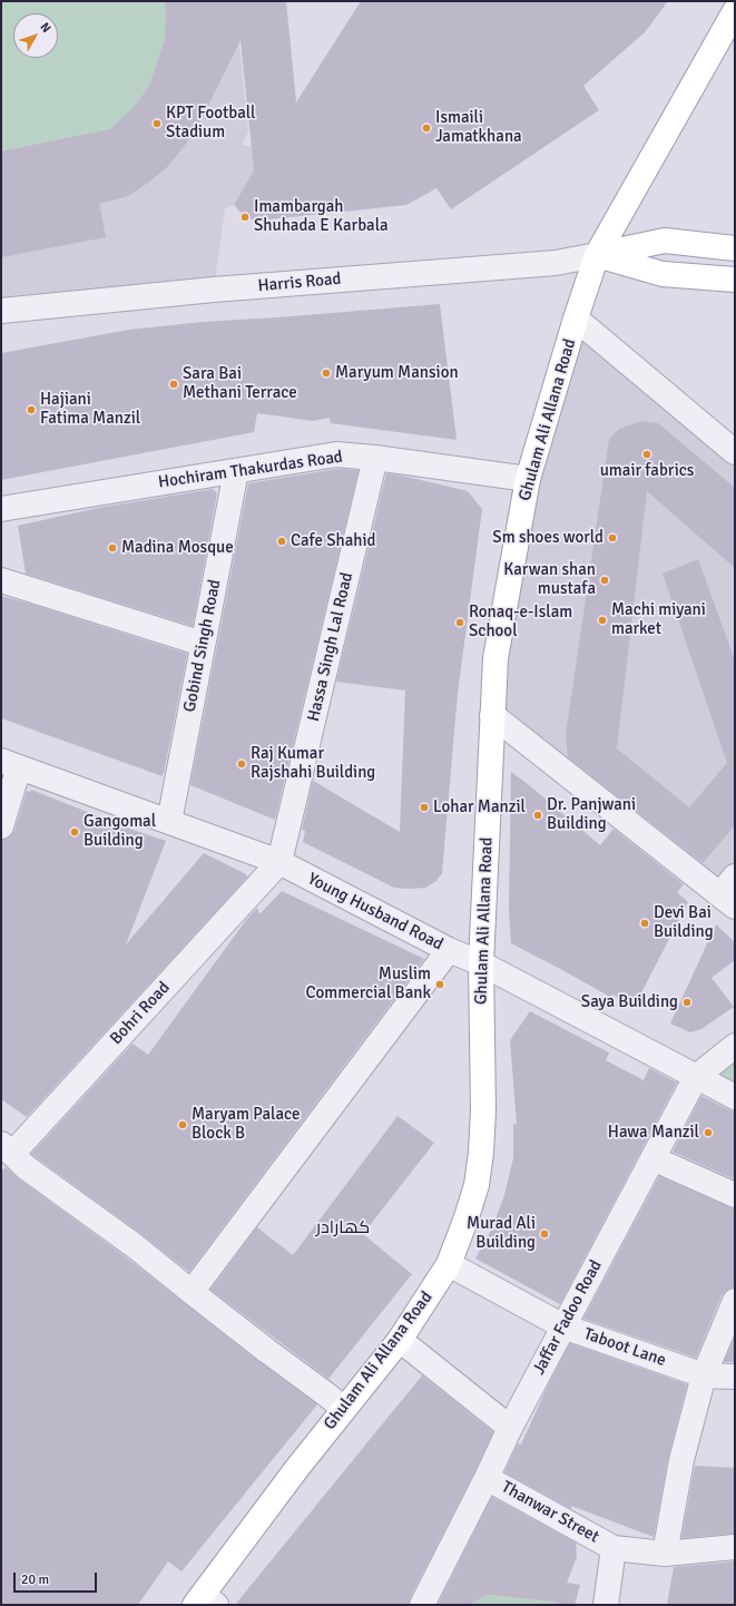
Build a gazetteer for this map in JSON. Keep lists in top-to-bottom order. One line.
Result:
{"streets":{"main road":["Harris Road","Ghulam Ali Allana Road"],"street":["Hochiram Thakurdas Road","Gobind Singh Road","Hassa Singh Lal Road","Young Husband Road","Bohri Road","Jaffar Fadoo Road","Taboot Lane","Thanwar Street"]},"crossings":[["Harris Road","Ghulam Ali Allana Road"],["Ghulam Ali Allana Road","Hochiram Thakurdas Road"],["Ghulam Ali Allana Road","Young Husband Road"],["Ghulam Ali Allana Road","Taboot Lane"],["Hochiram Thakurdas Road","Gobind Singh Road"],["Hochiram Thakurdas Road","Hassa Singh Lal Road"],["Gobind Singh Road","Young Husband Road"],["Hassa Singh Lal Road","Young Husband Road"],["Hassa Singh Lal Road","Bohri Road"],["Young Husband Road","Bohri Road"],["Young Husband Road","Jaffar Fadoo Road"],["Jaffar Fadoo Road","Taboot Lane"],["Jaffar Fadoo Road","Thanwar Street"]],"districts":["کھارادر"],"places":["KPT Football Stadium","Ismaili Jamatkhana","Imambargah Shuhada E Karbala","Maryum Mansion","Sara Bai Methani Terrace","Hajiani Fatima Manzil","umair fabrics","Sm shoes world","Cafe Shahid","Madina Mosque","Karwan shan mustafa","Machi miyani market","Ronaq-e-Islam School","Raj Kumar Rajshahi Building","Lohar Manzil","Dr. Panjwani Building","Gangomal Building","Devi Bai Building","Muslim Commercial Bank","Saya Building","Maryam Palace Block B","Hawa Manzil","Murad Ali Building"],"scale_bar":"20 m","north":"top right"}
